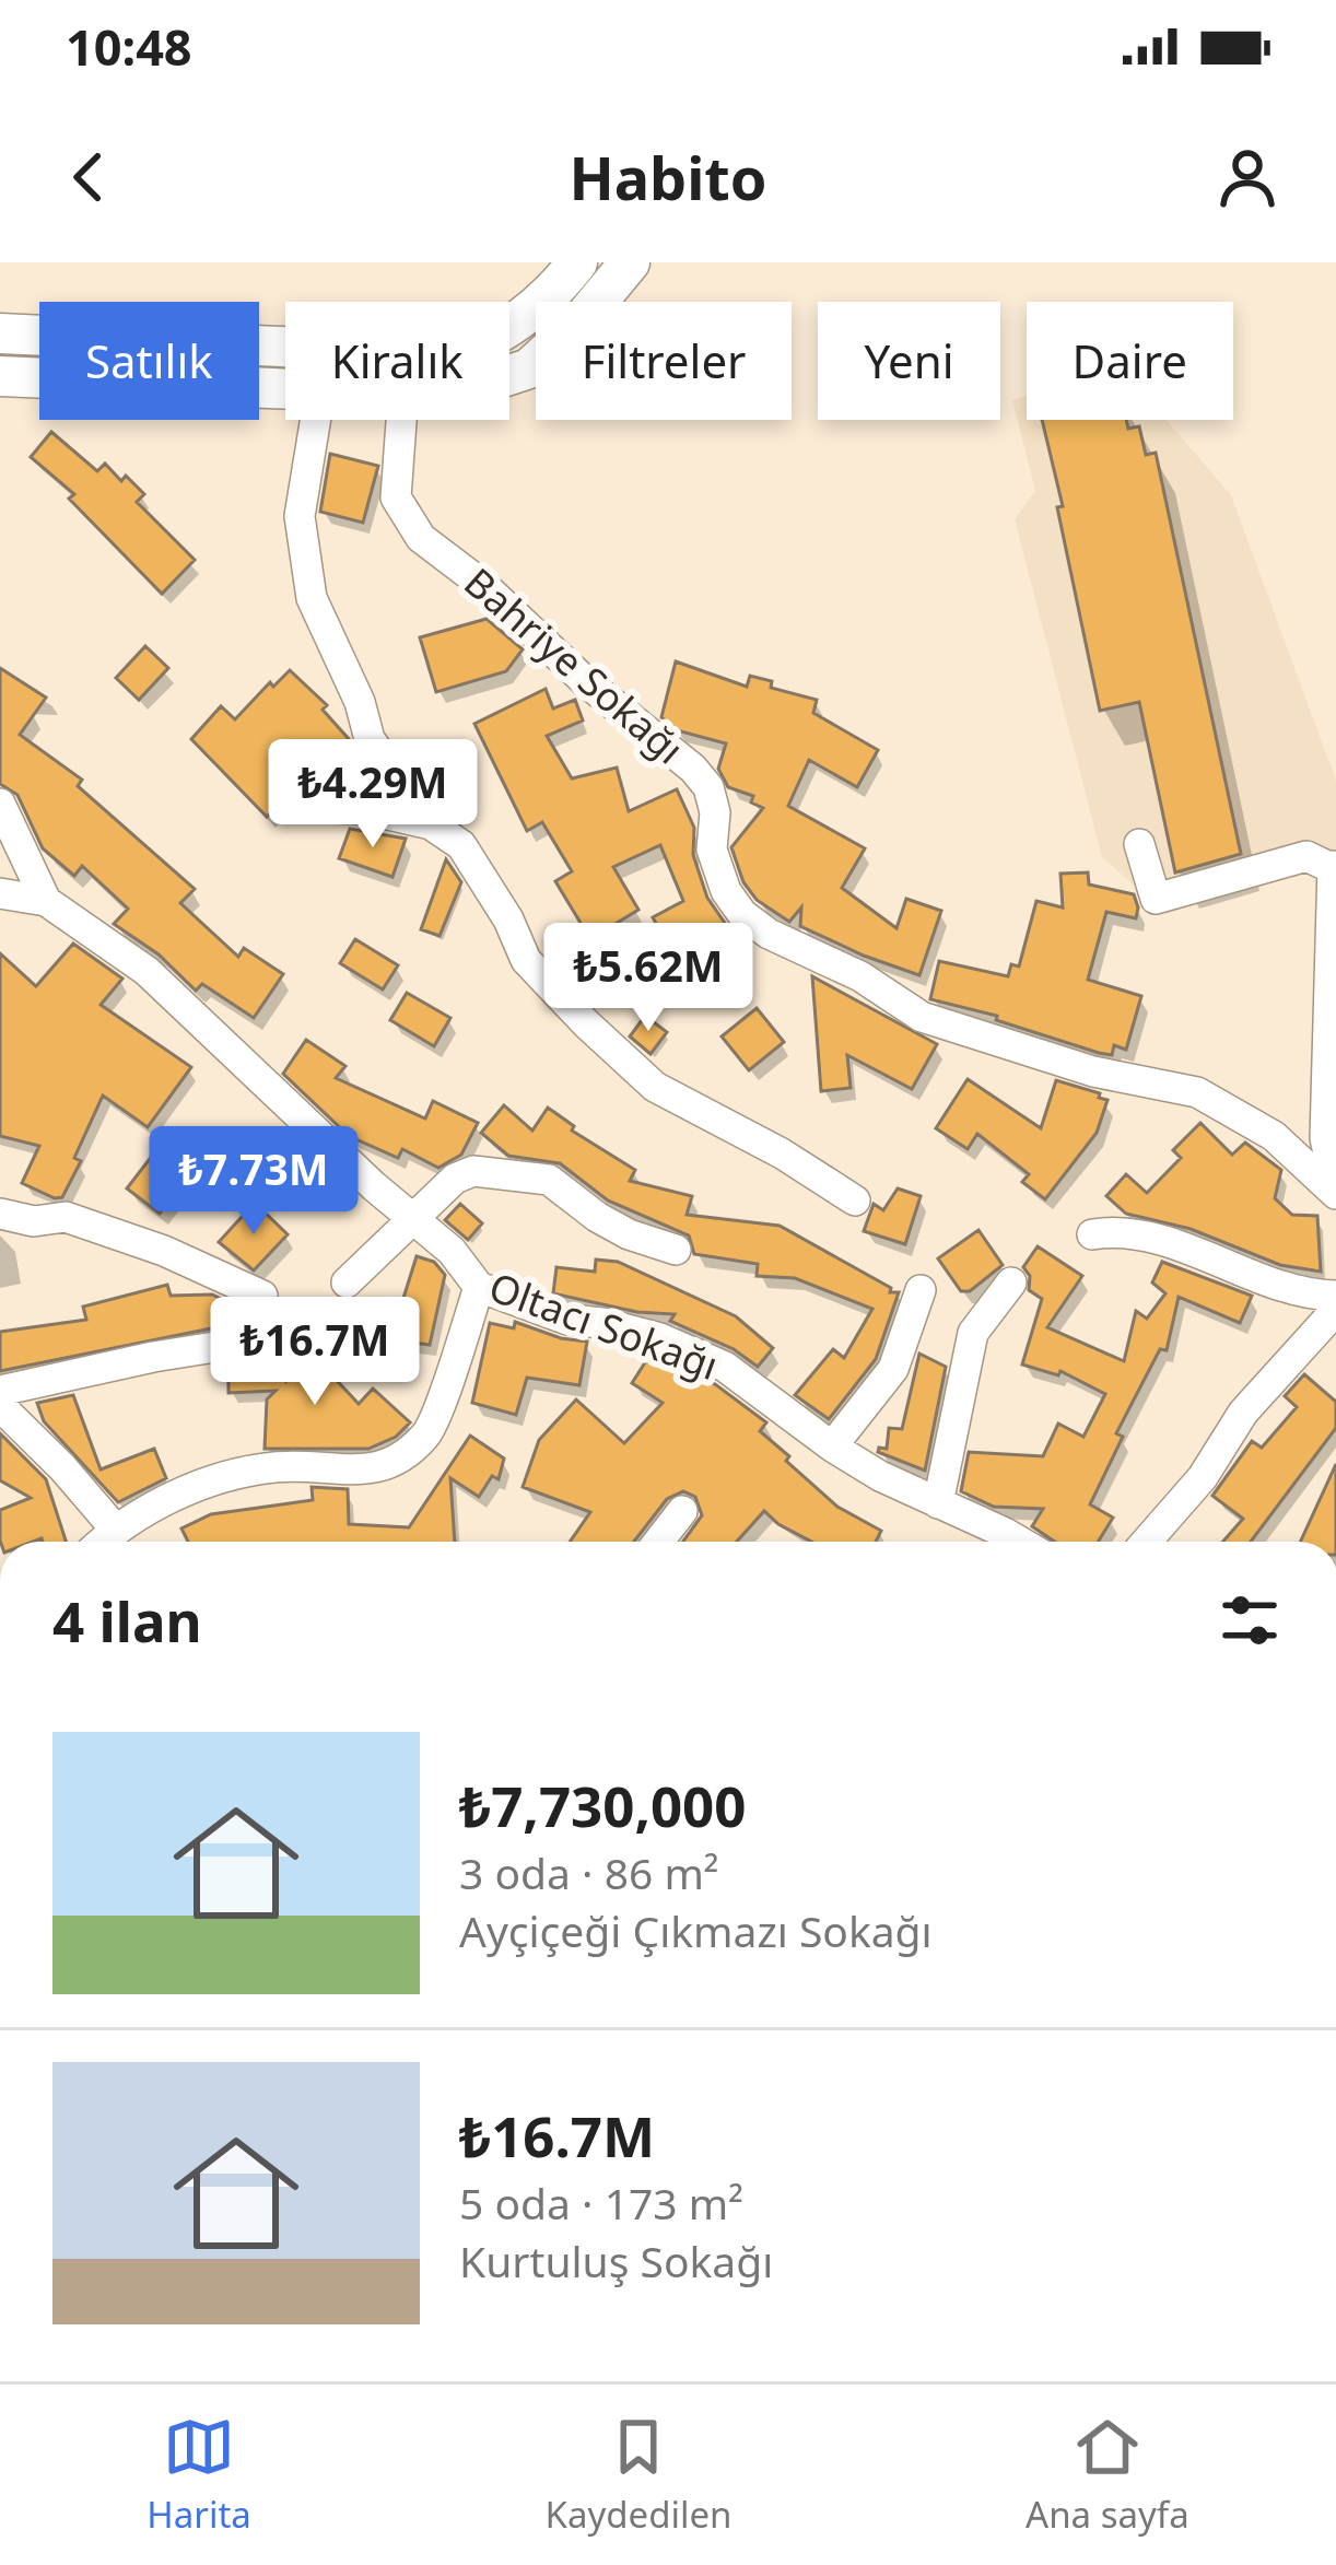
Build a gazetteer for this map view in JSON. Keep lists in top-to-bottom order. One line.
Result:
{"streets":{"street":["Bahriye Sokağı","Oltacı Sokağı"]},"page":{"status":"10:48","header":"Habito","chip":["Satılık","Kiralık","Filtreler","Yeni","Daire"],"price":["₺4.29M","₺5.62M","₺7.73M","₺16.7M"],"heading":"4 ilan","list":[{"name":"₺7,730,000","note":"3 oda · 86 m² · Ayçiçeği Çıkmazı Sokağı"},{"name":"₺16.7M","note":"5 oda · 173 m² · Kurtuluş Sokağı"}],"tabs":["Harita","Kaydedilen","Ana sayfa"]}}
